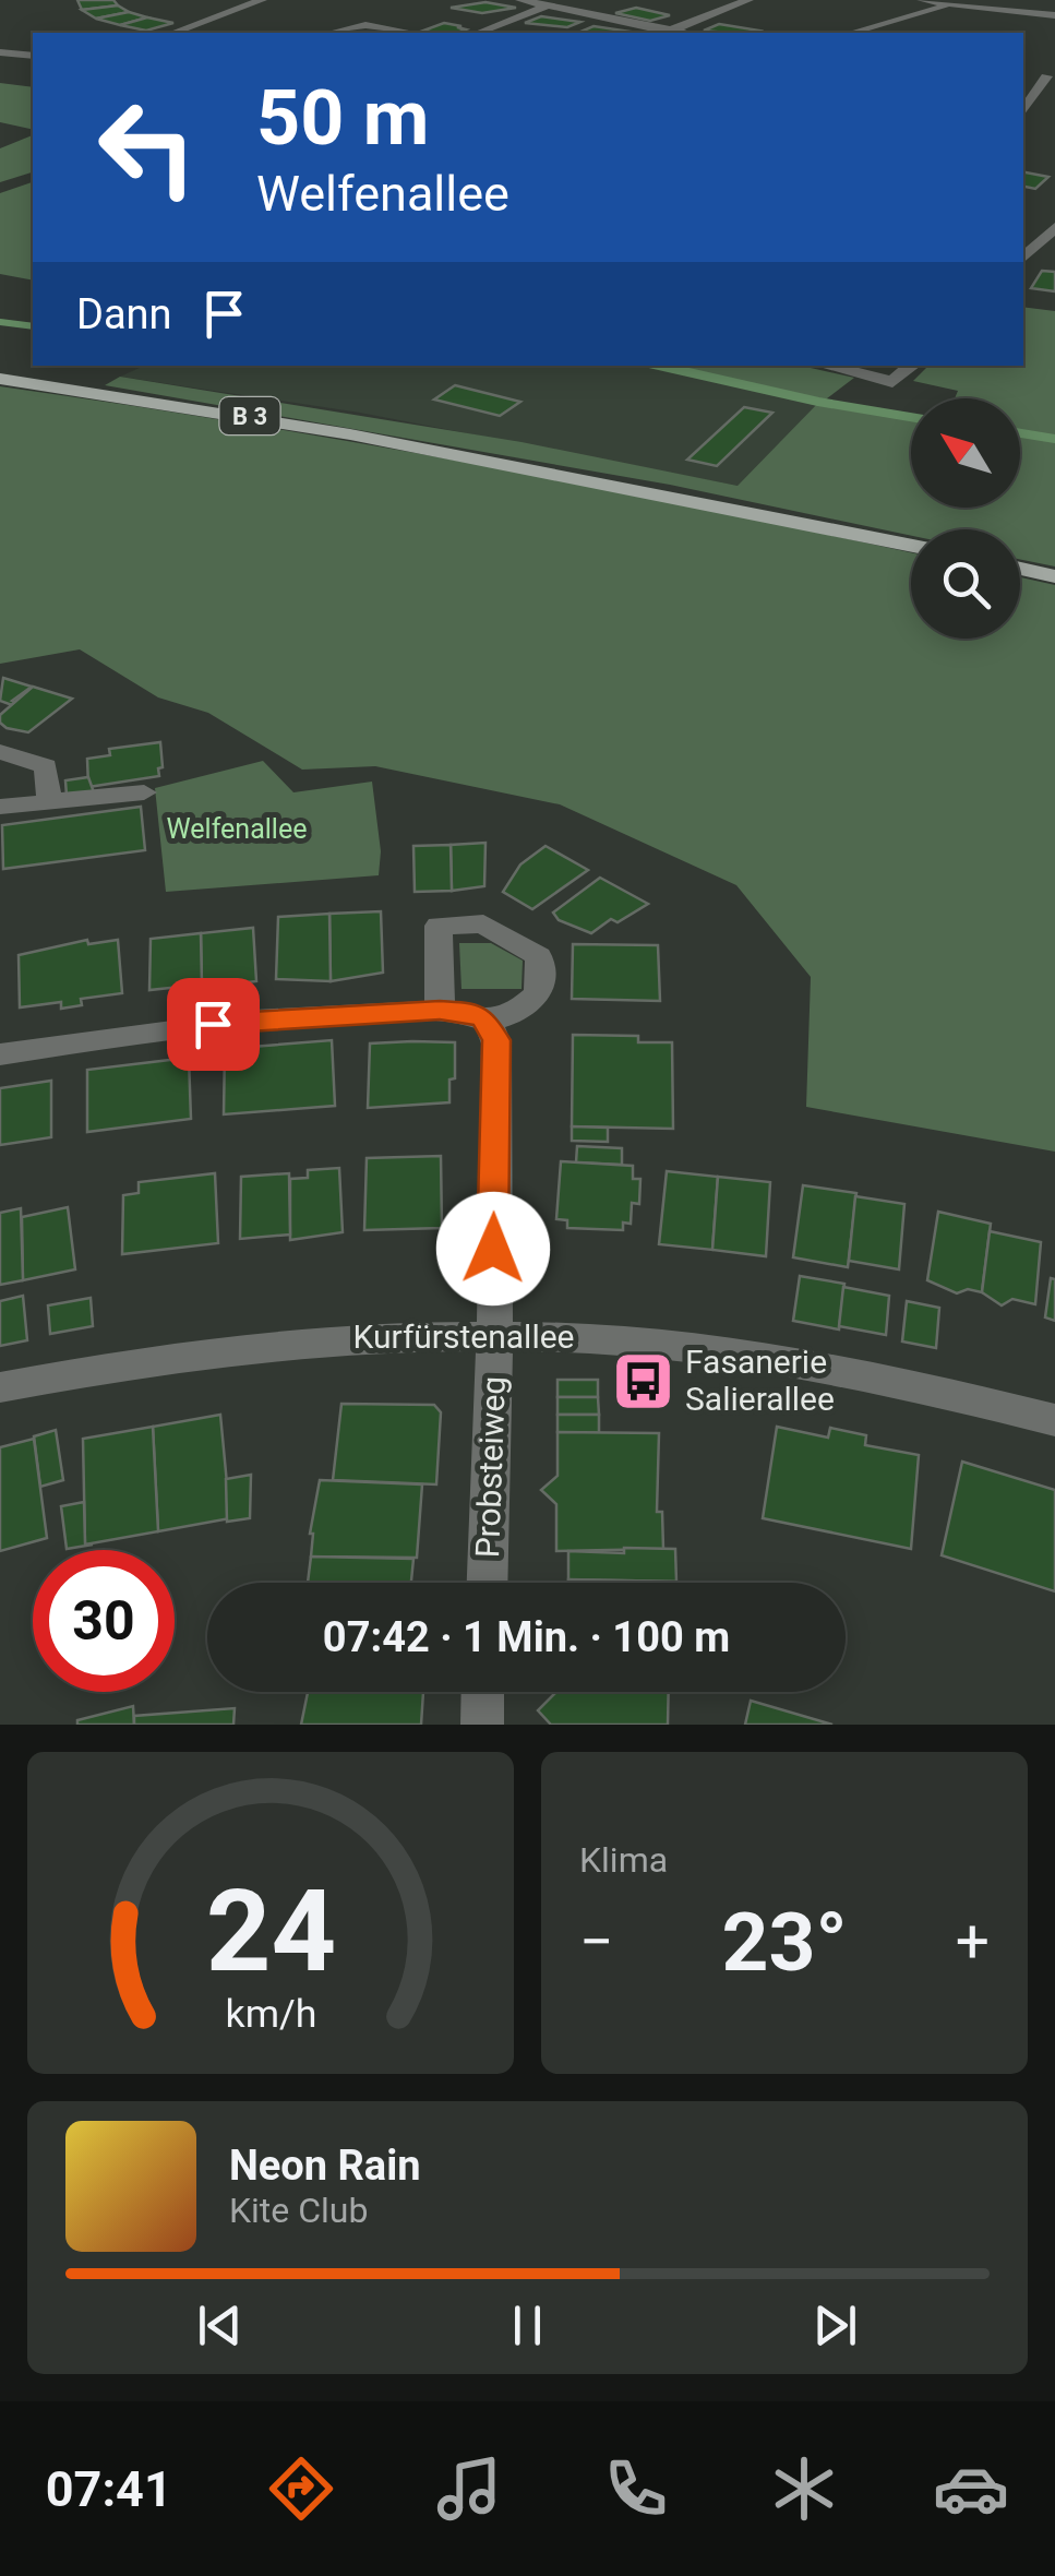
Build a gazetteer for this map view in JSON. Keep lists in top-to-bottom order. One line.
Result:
{"streets":{"main road":["B 3"],"street":["Kurfürstenallee","Probsteiweg"]},"crossings":[["Kurfürstenallee","Probsteiweg"]],"parks":["Welfenallee"],"places":{"bus stop":["Fasanerie Salierallee"]},"north":"top left","page":{"turn":["50 m","Welfenallee"],"then":"Dann","limit":"30","trip":"07:42 · 1 Min. · 100 m","tile":"Klima","heat":["−","23°","+"],"song":["Neon Rain","Kite Club"],"tabs":"07:41","gauge":["24","km/h"]}}
